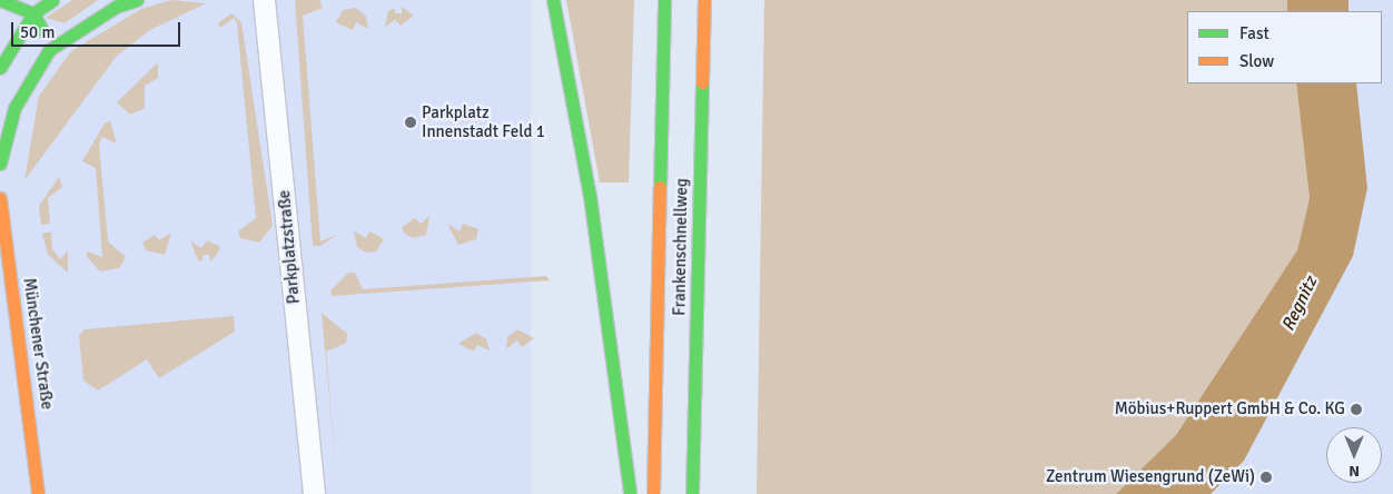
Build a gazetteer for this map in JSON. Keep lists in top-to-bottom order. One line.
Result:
{"streets":{"main road":["Frankenschnellweg","Münchener Straße"],"street":["Parkplatzstraße"]},"water":["Regnitz"],"places":["Parkplatz Innenstadt Feld 1","Möbius+Ruppert GmbH & Co. KG","Zentrum Wiesengrund (ZeWi)"],"legend":["Fast","Slow"],"scale_bar":"50 m","north":"bottom"}
